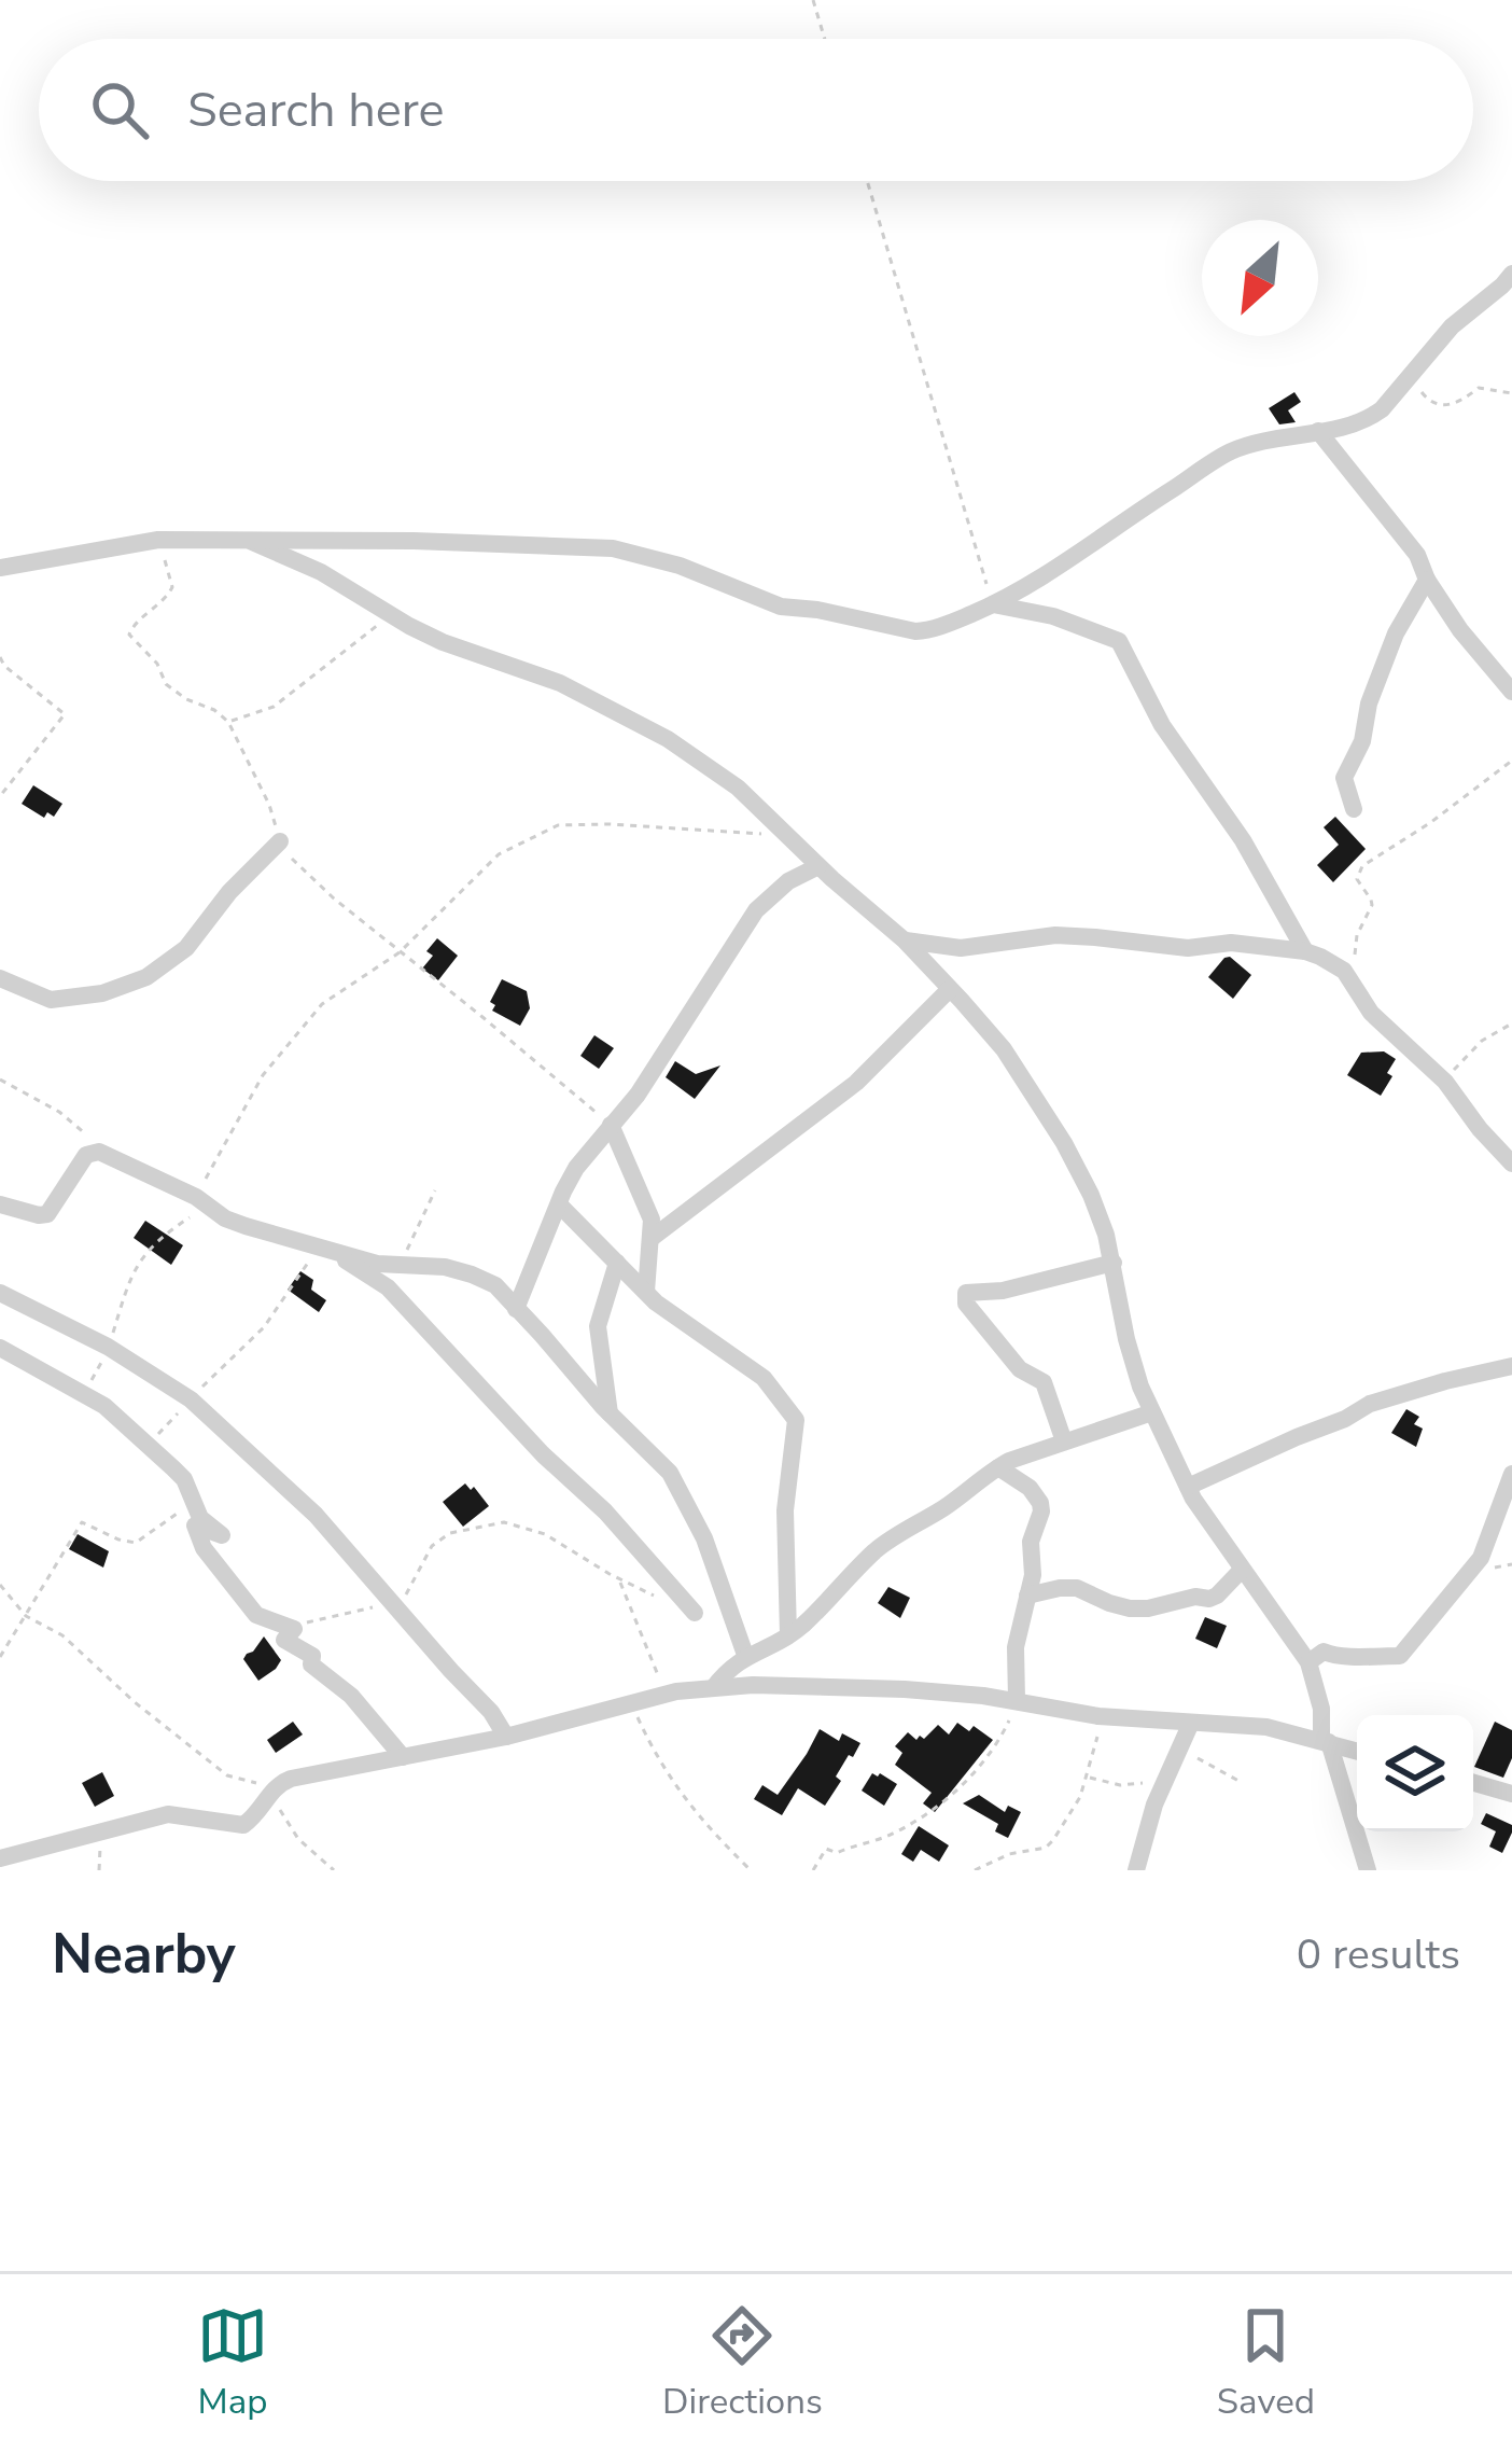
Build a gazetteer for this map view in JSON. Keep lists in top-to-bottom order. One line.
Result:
{"north":"bottom left","page":{"search":"Search here","heading":["Nearby","0 results"],"nav":["Map","Directions","Saved"]}}
